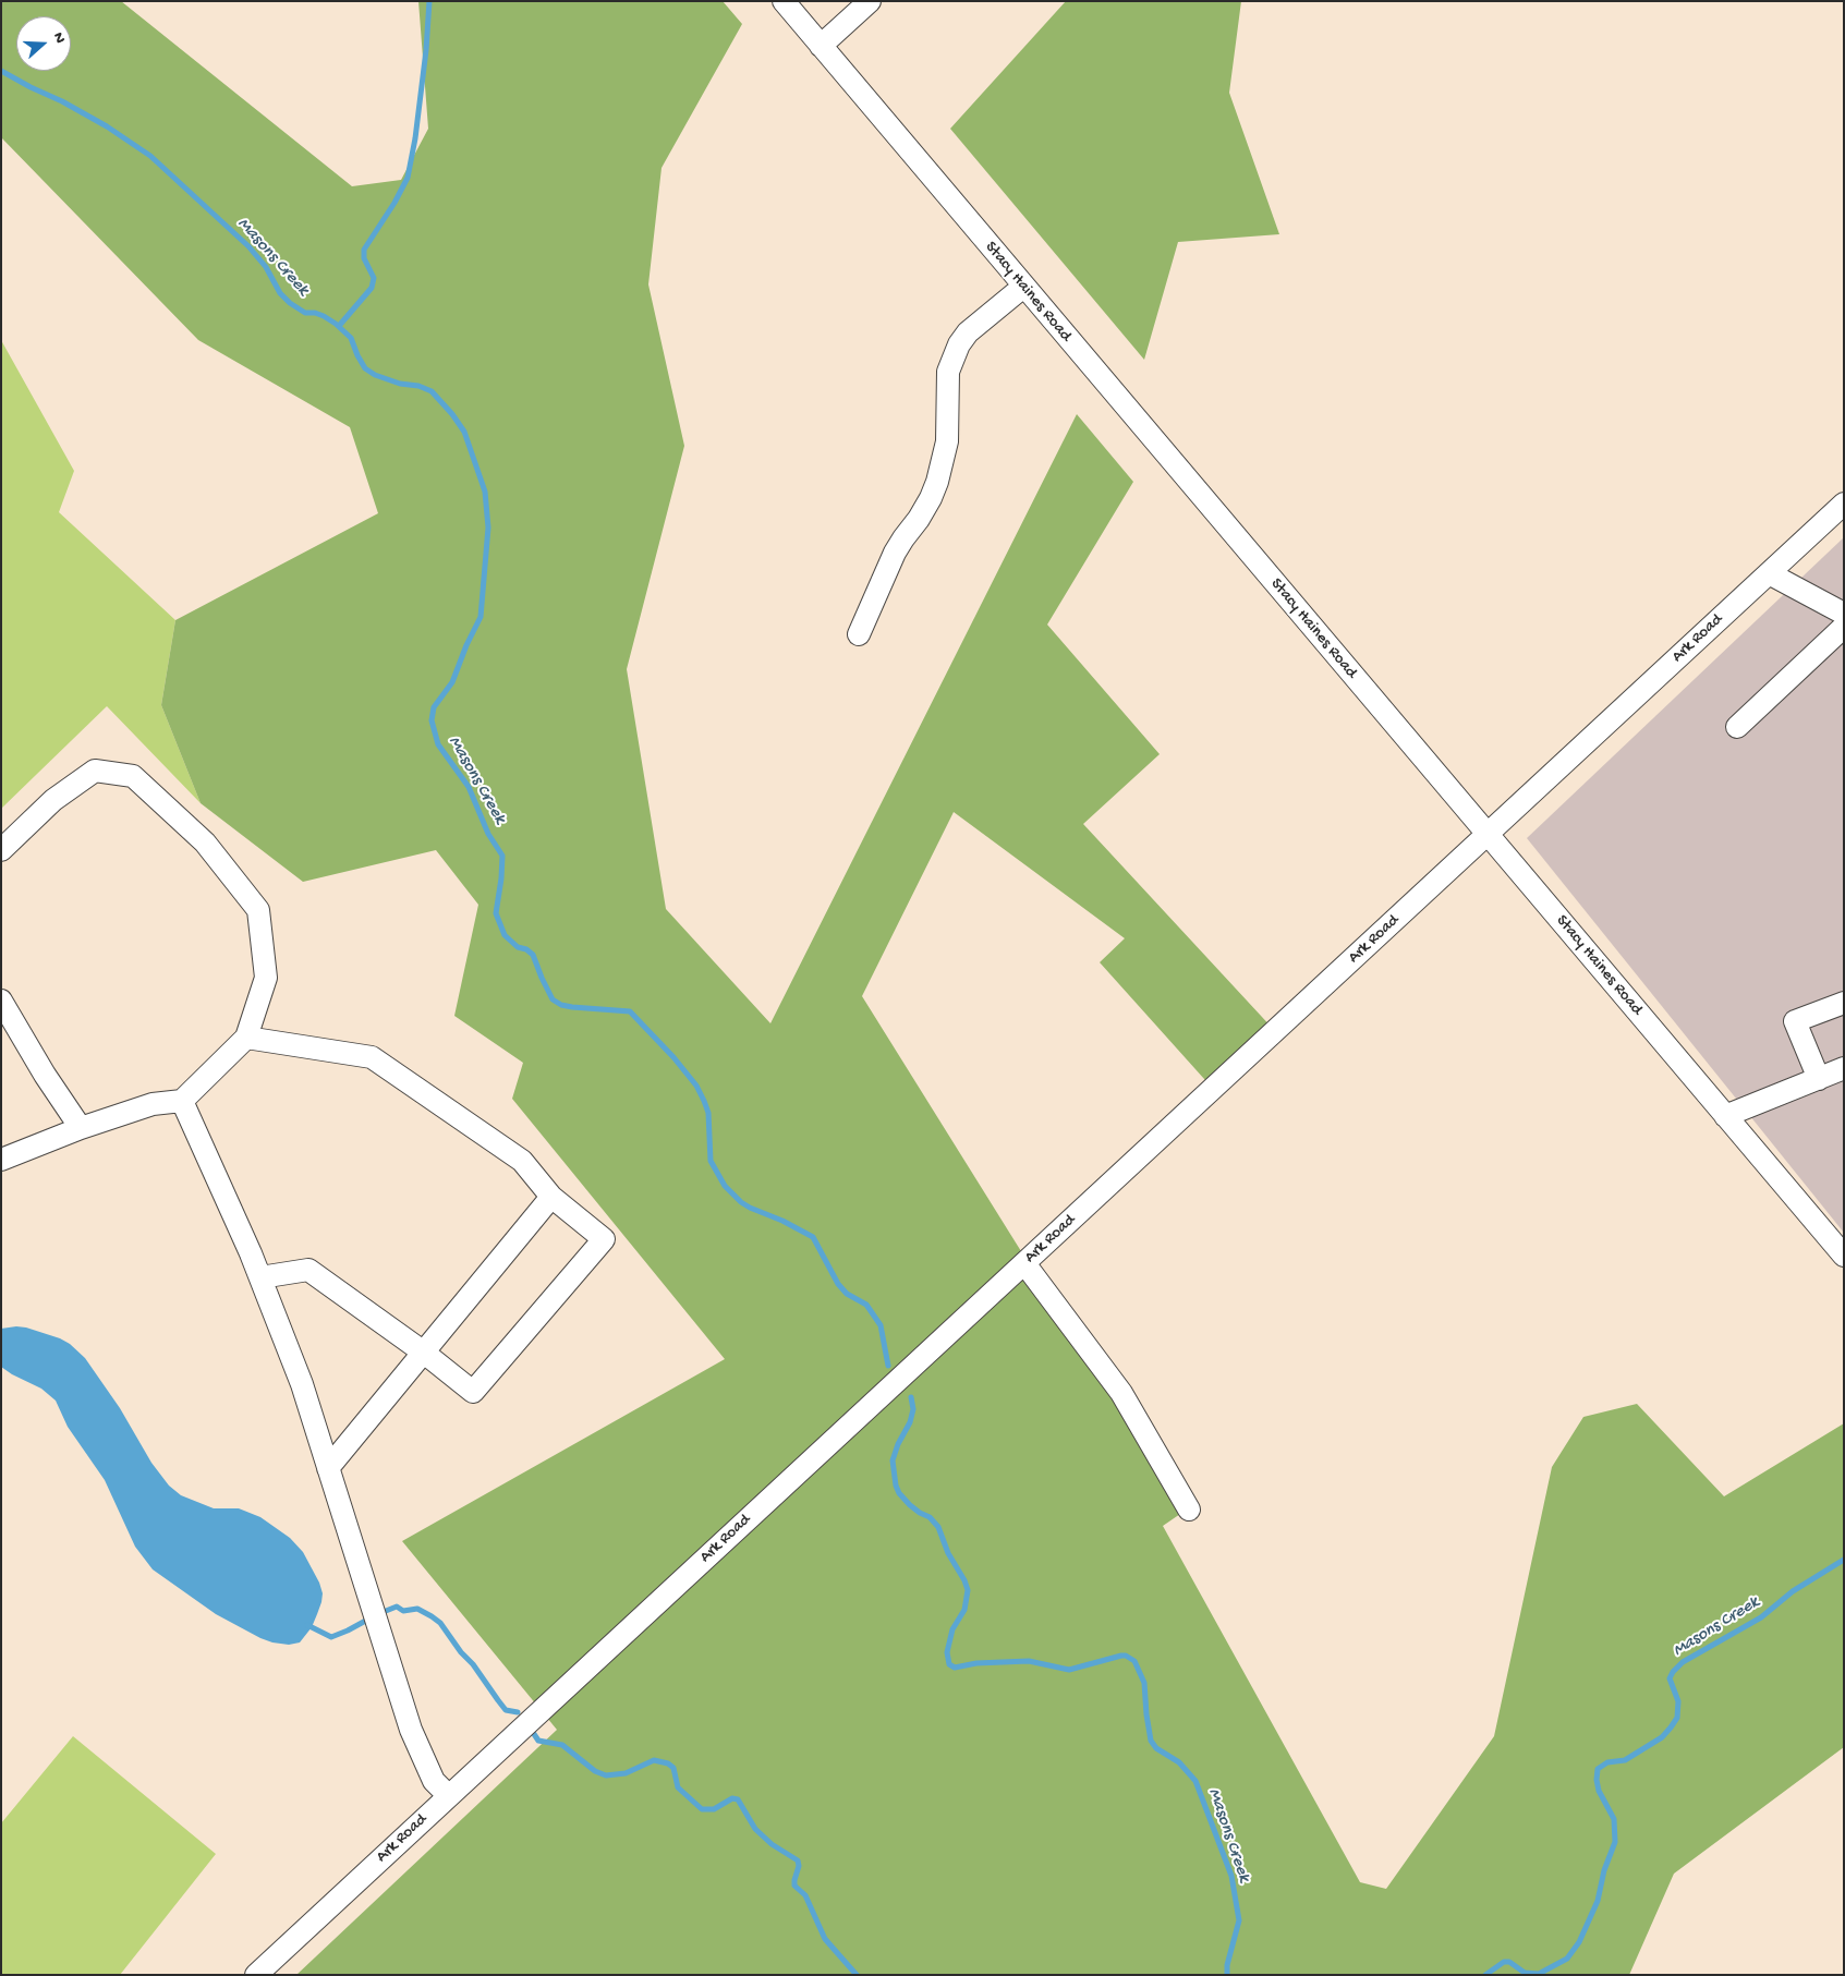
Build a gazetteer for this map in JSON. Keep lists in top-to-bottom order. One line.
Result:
{"streets":{"street":["Stacy Haines Road","Ark Road"]},"crossings":[["Stacy Haines Road","Ark Road"]],"water":["Masons Creek"],"north":"right"}
